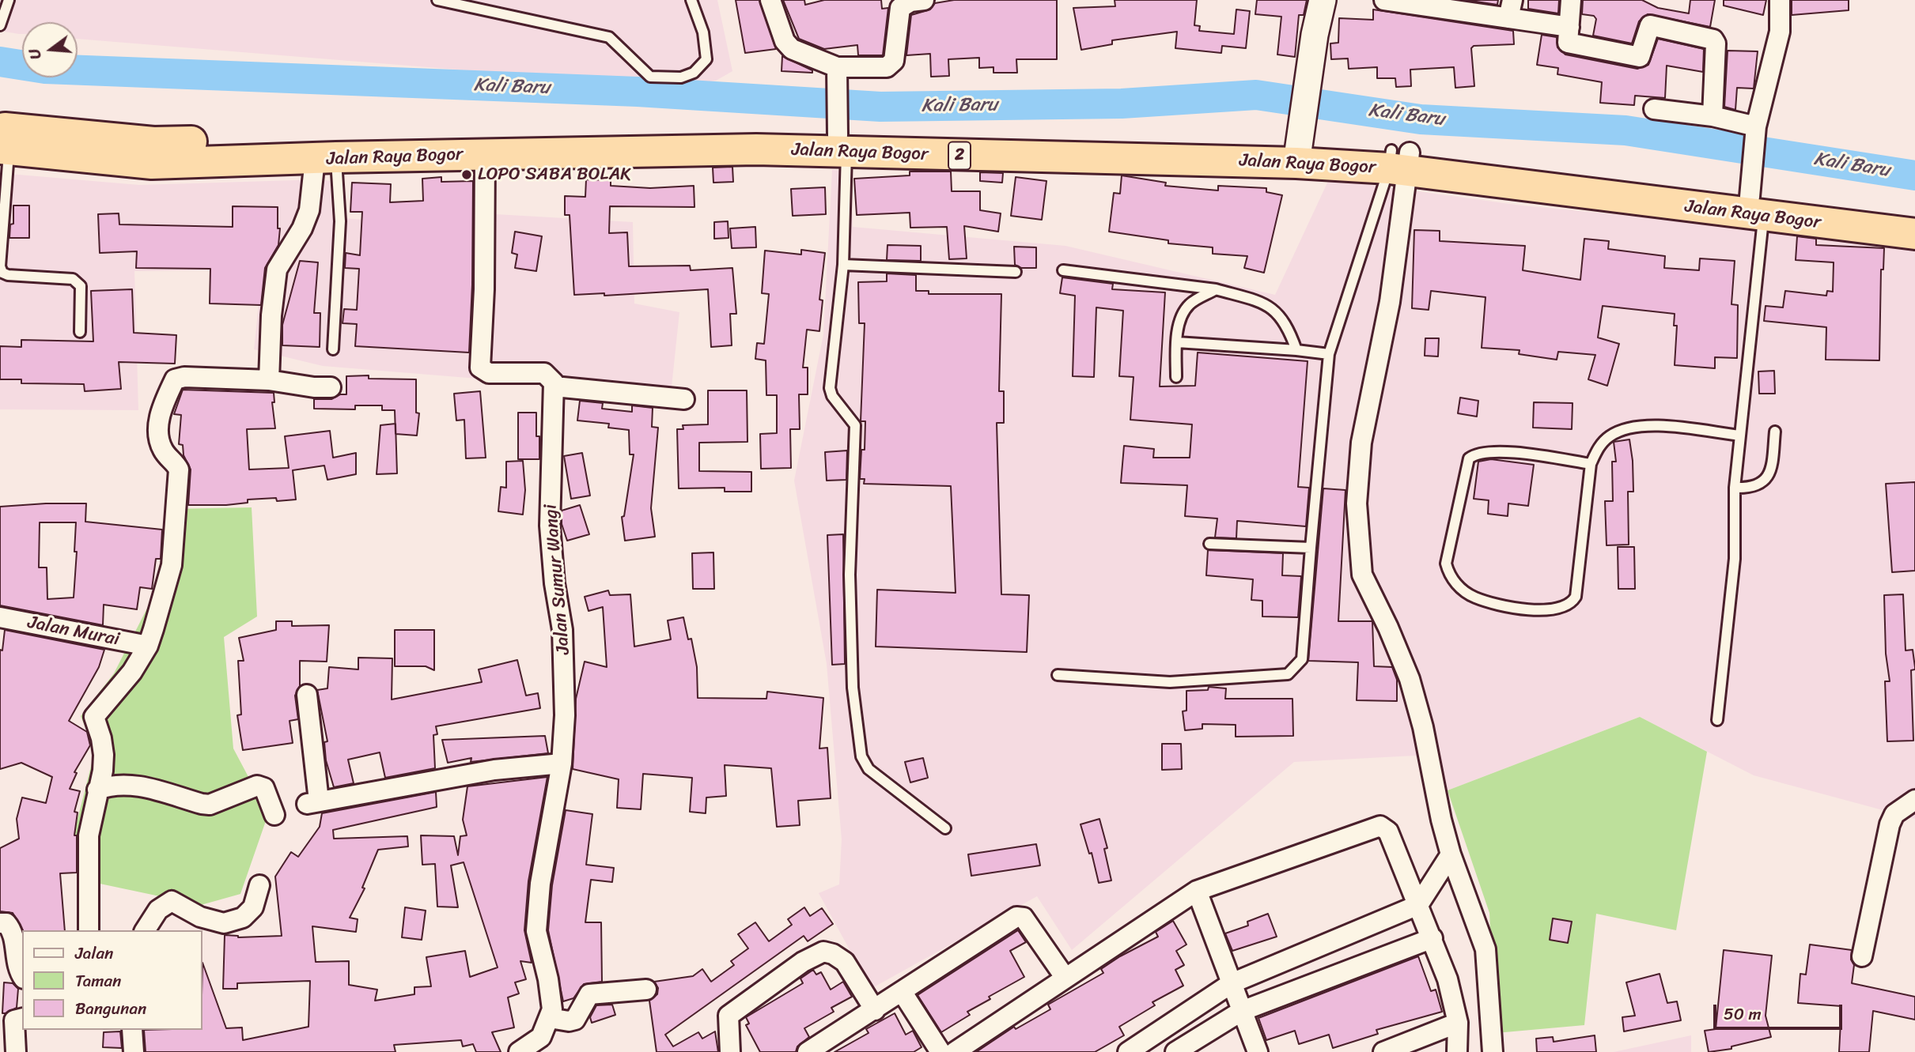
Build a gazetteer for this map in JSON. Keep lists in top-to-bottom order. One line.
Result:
{"streets":{"highway":["Jalan Raya Bogor","2"],"street":["Jalan Sumur Wangi","Jalan Murai"]},"water":["Kali Baru"],"places":["LOPO SABA BOLAK"],"legend":["Jalan","Taman","Bangunan"],"scale_bar":"50 m","north":"left"}
